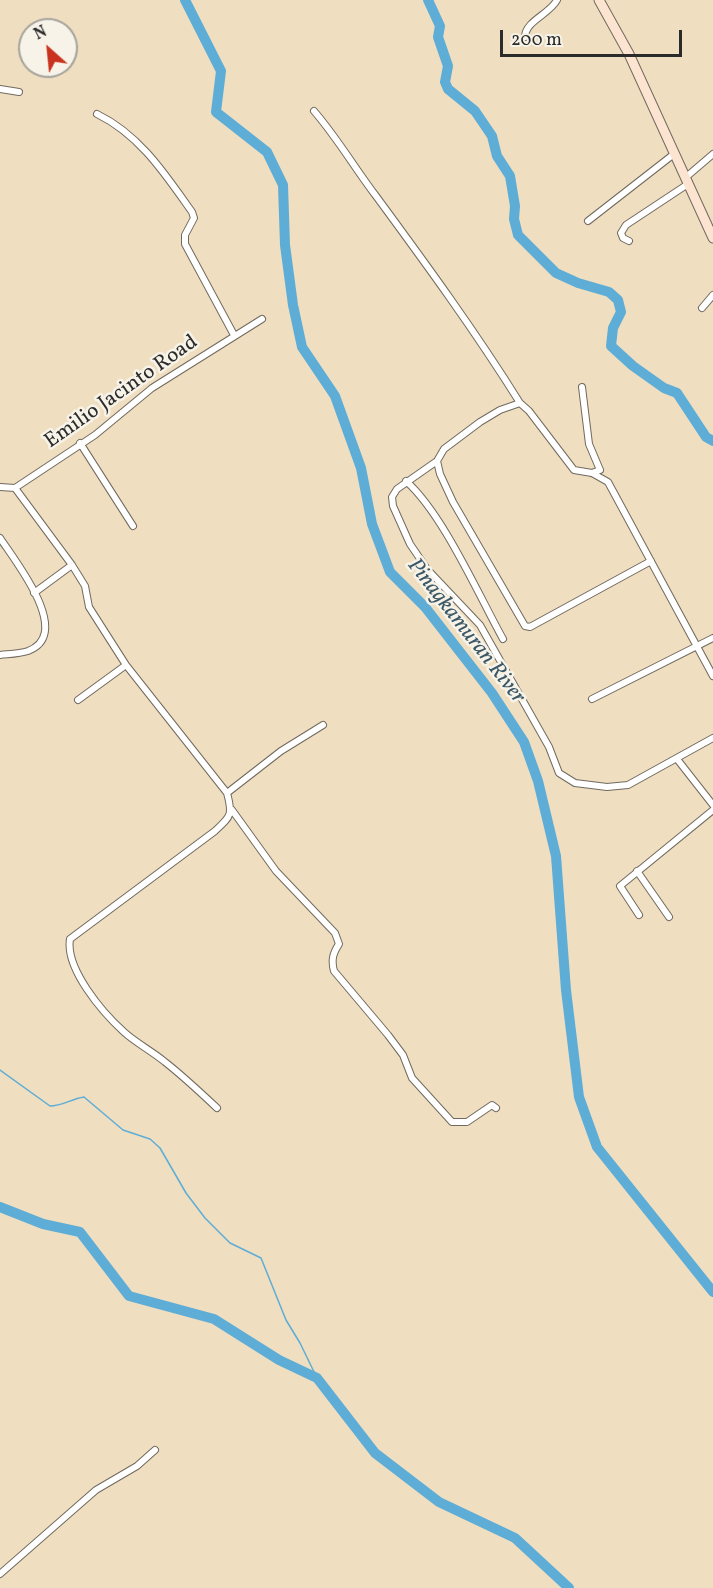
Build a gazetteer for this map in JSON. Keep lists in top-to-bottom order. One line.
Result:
{"streets":{"street":["Emilio Jacinto Road"]},"water":["Pinagkamuran River"],"scale_bar":"200 m","north":"top left"}
